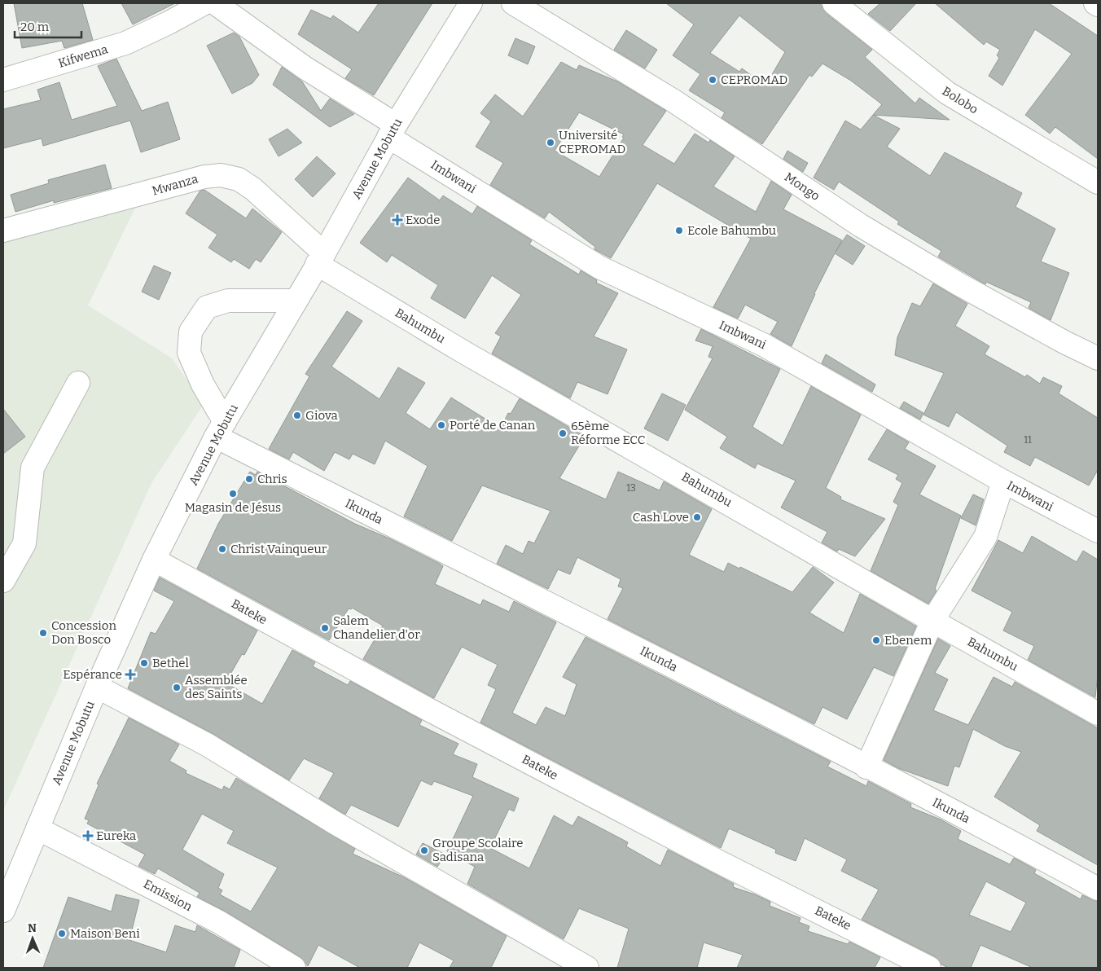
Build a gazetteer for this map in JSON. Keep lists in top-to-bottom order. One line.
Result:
{"streets":{"street":["Kifwema","Bolobo","Avenue Mobutu","Imbwani","Mwanza","Mongo","Bahumbu","Ikunda","Bateke","Emission"]},"crossings":[["Avenue Mobutu","Imbwani"],["Avenue Mobutu","Mwanza"],["Avenue Mobutu","Bahumbu"],["Avenue Mobutu","Ikunda"],["Avenue Mobutu","Bateke"],["Avenue Mobutu","Emission"],["Mwanza","Bahumbu"]],"places":{"other":["CEPROMAD","Université CEPROMAD","Ecole Bahumbu","Giova","Porté de Canan","65ème Réforme ECC","Chris","Magasin de Jésus","Cash Love","Christ Vainqueur","Salem Chandelier d'or","Concession Don Bosco","Ebenem","Bethel","Assemblée des Saints","Groupe Scolaire Sadisana","Maison Beni"],"health":["Exode","Espérance","Eureka"]},"house_numbers":["11","13"],"scale_bar":"20 m","north":"top"}
